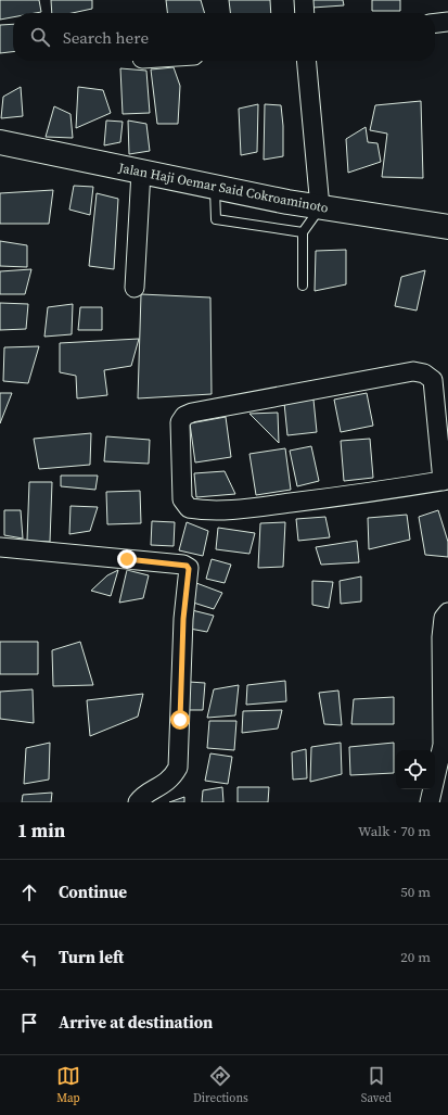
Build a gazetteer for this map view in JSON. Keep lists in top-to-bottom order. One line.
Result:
{"streets":{"highway":["Jalan Haji Oemar Said Cokroaminoto"]},"page":{"search":"Search here","heading":["1 min","Walk · 70 m"],"list":[["Continue","50 m"],["Turn left","20 m"],"Arrive at destination"],"nav":["Map","Directions","Saved"]}}
